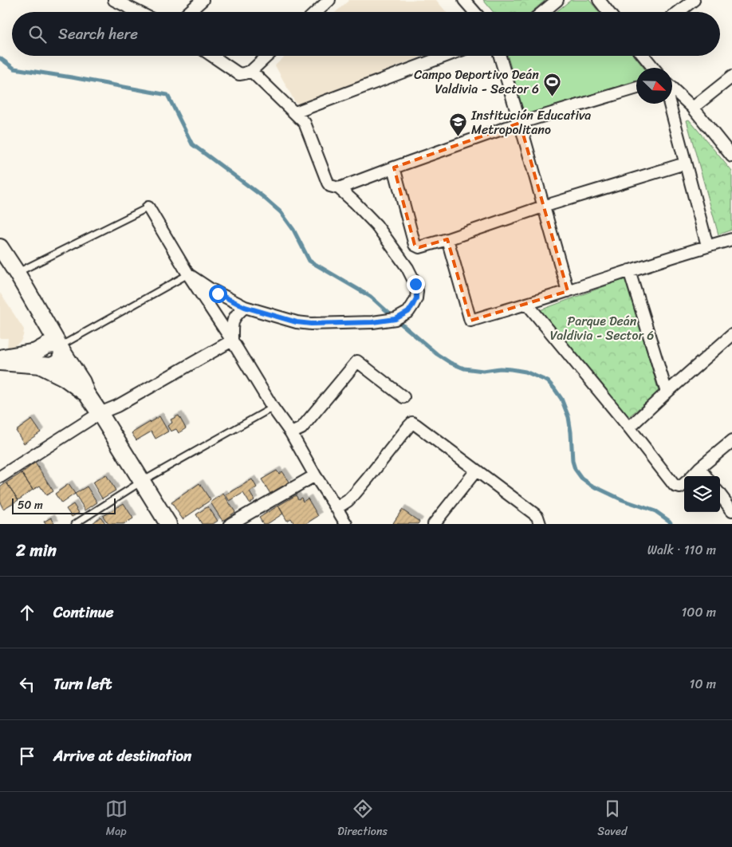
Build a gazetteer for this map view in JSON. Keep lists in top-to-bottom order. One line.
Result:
{"parks":["Parque Deán Valdivia - Sector 6"],"places":{"sports":["Campo Deportivo Deán Valdivia - Sector 6"],"school or university":["Institución Educativa Metropolitano"]},"scale_bar":"50 m","north":"bottom right","page":{"search":"Search here","scale":"50 m","heading":["2 min","Walk · 110 m"],"list":[["Continue","100 m"],["Turn left","10 m"],"Arrive at destination"],"nav":["Map","Directions","Saved"]}}
